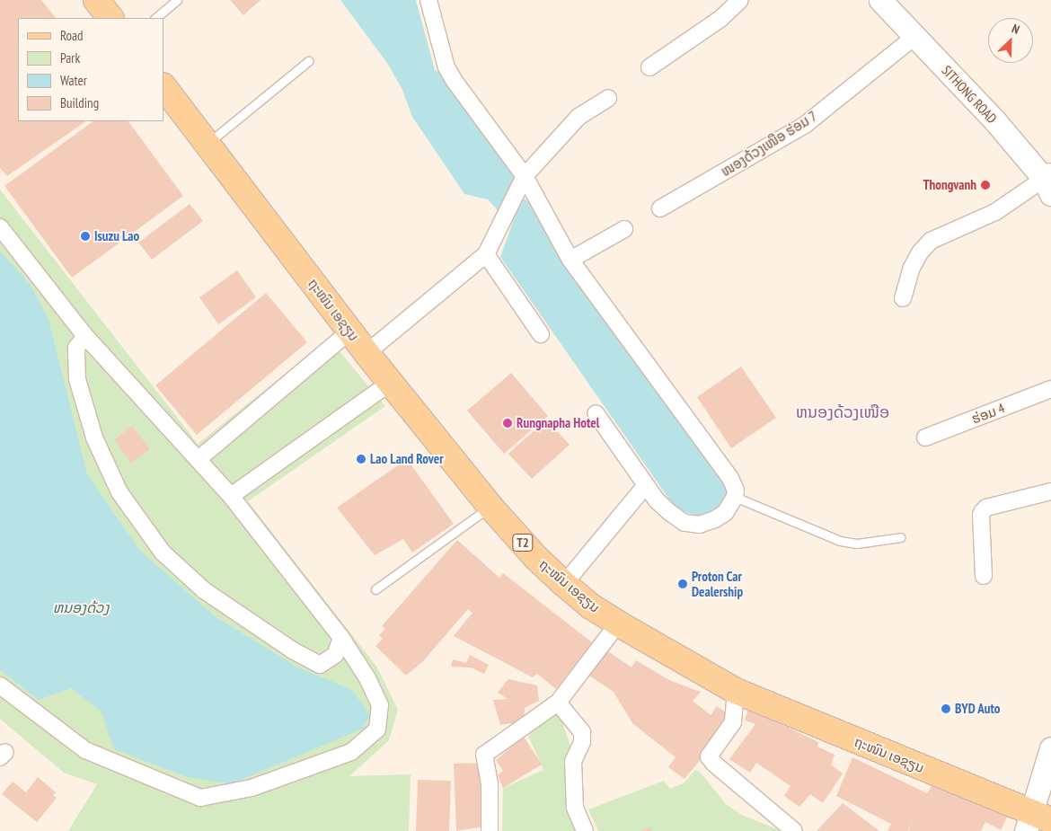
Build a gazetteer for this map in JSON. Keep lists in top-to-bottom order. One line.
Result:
{"streets":{"main road":["SITHONG ROAD","ຖະໜົນ ເອຊຽນ","T2"],"street":["ໜອງດ້ວງເໜືອ ຮ່ອມ 7","ຮ່ອມ 4"]},"crossings":[["SITHONG ROAD","ໜອງດ້ວງເໜືອ ຮ່ອມ 7"]],"districts":["ຫນອງດ້ວງເໜືອ"],"water":["ຫນອງດ້ວງ"],"places":["Thongvanh","Isuzu Lao","Rungnapha Hotel","Lao Land Rover","Proton Car Dealership","BYD Auto"],"legend":["Road","Park","Water","Building"],"north":"top right"}
